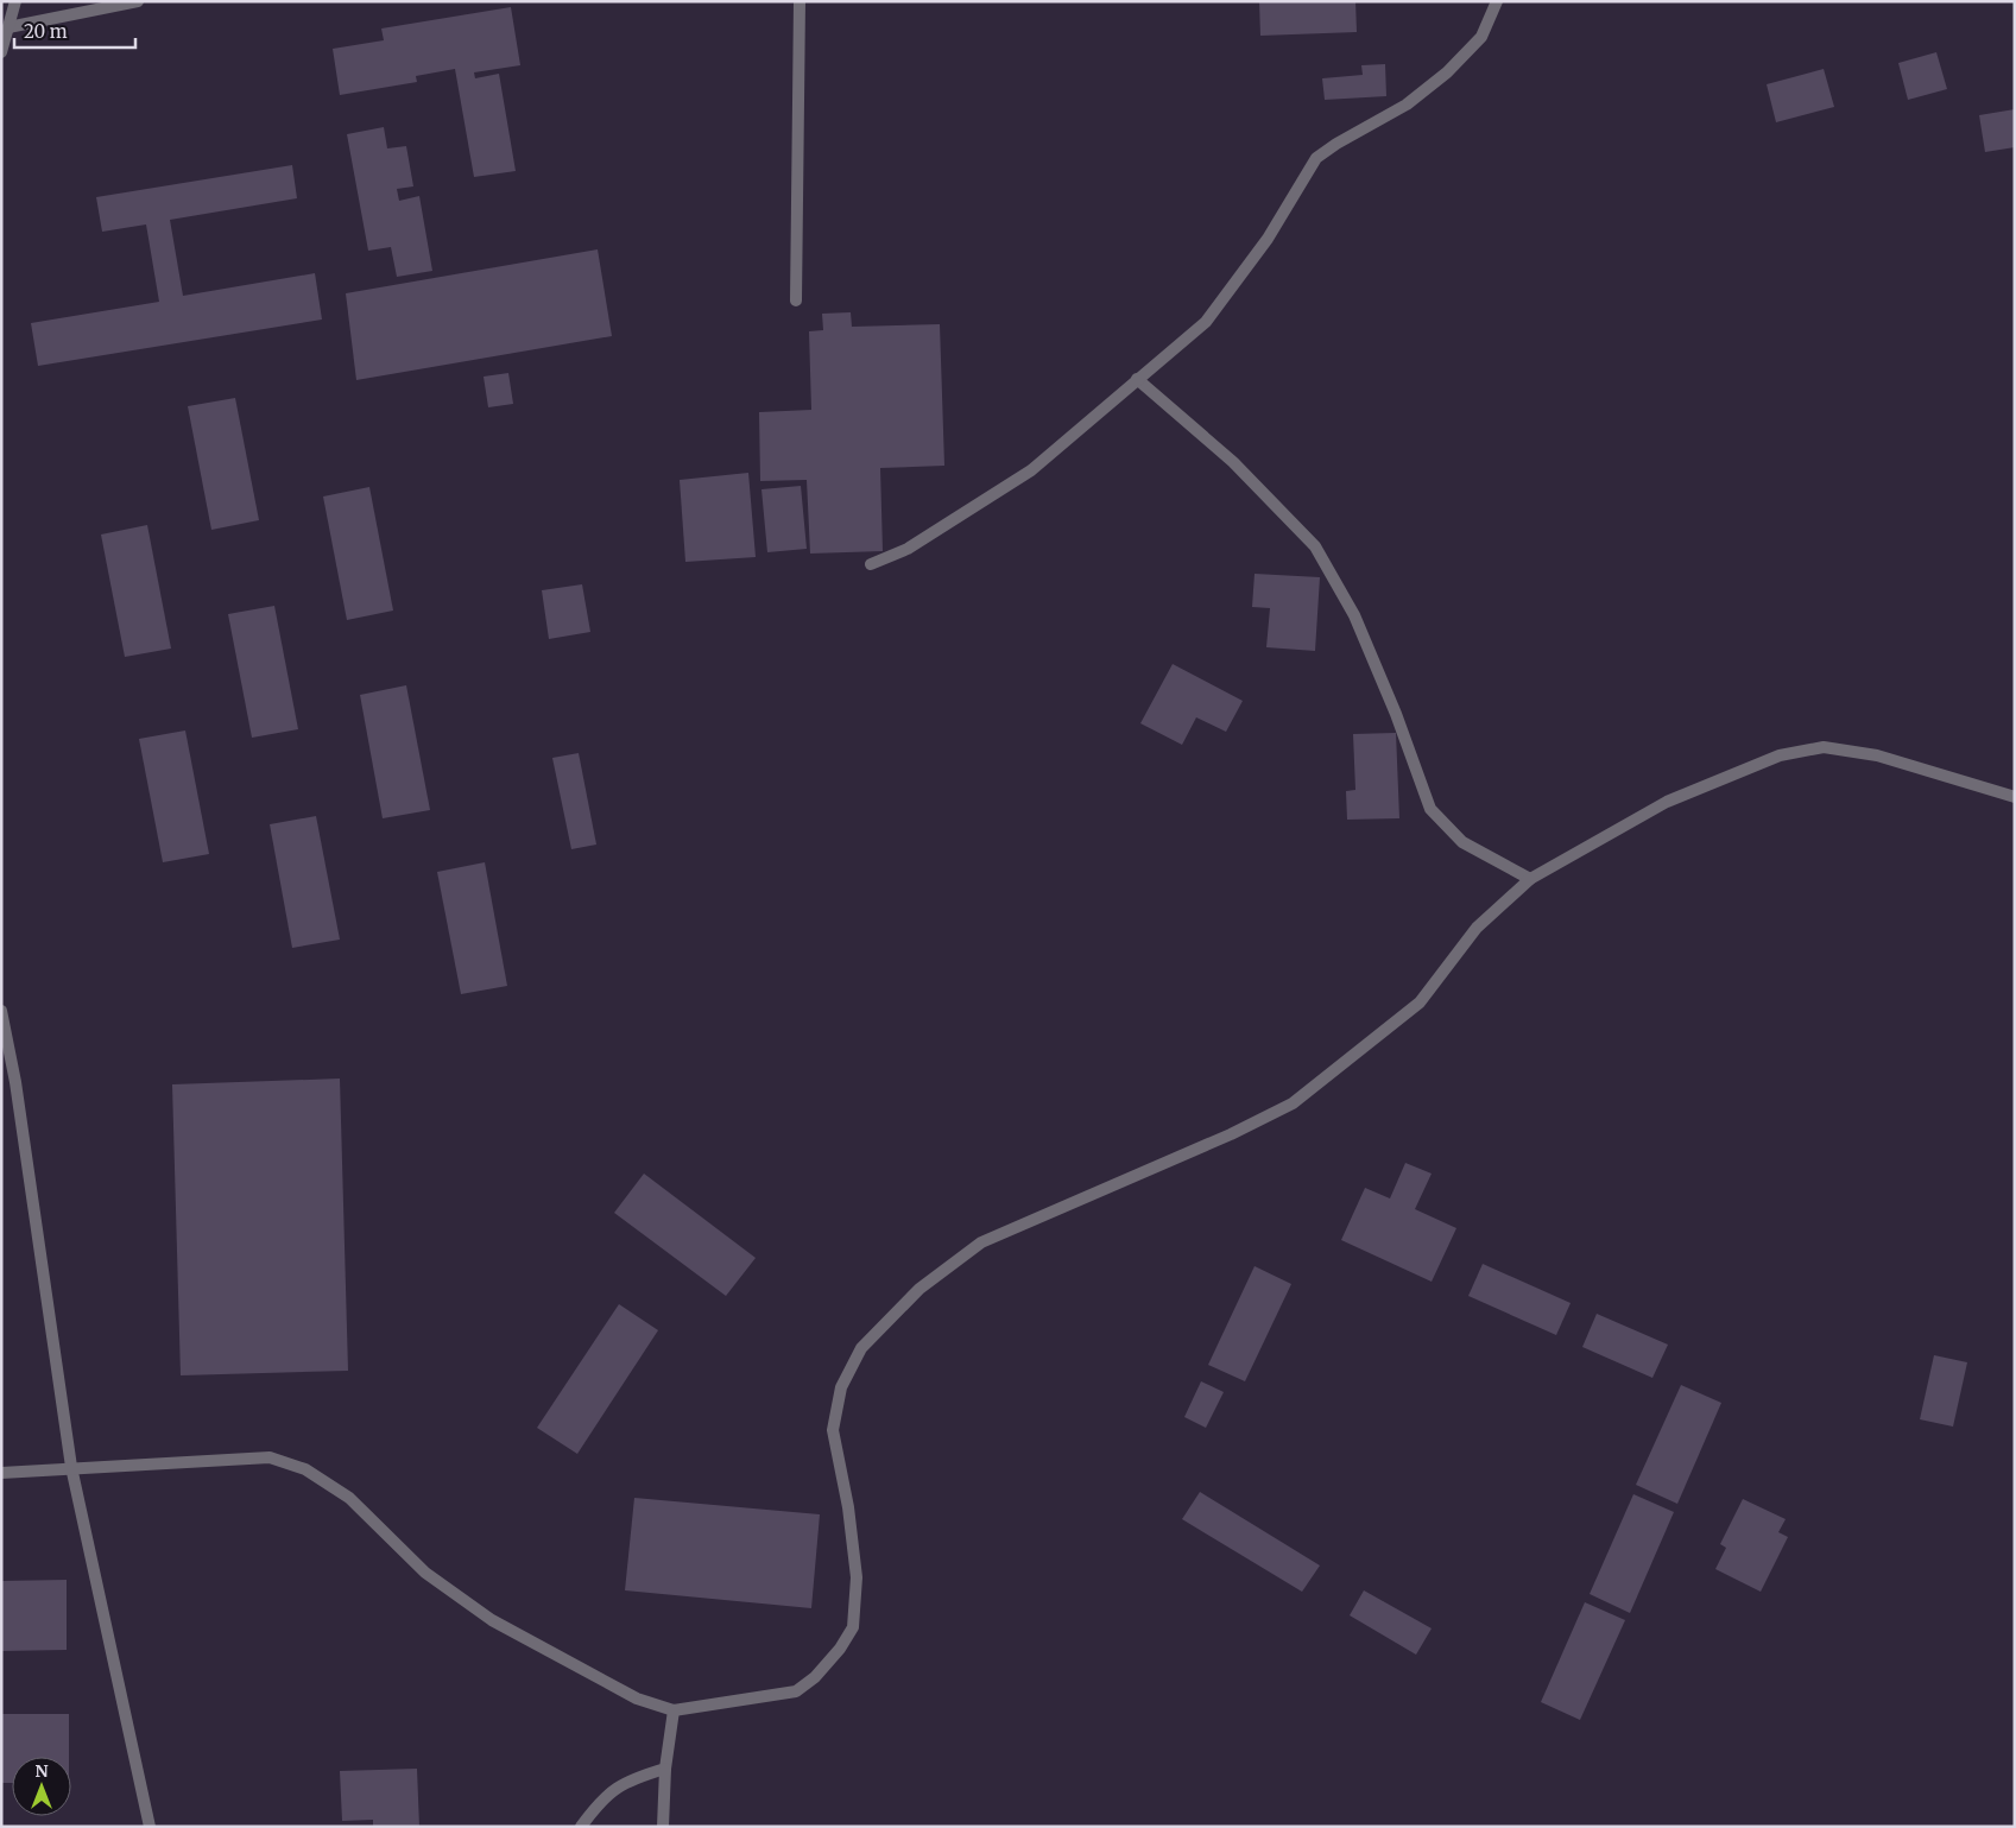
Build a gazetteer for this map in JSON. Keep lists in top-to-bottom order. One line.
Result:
{"scale_bar":"20 m","north":"top"}
